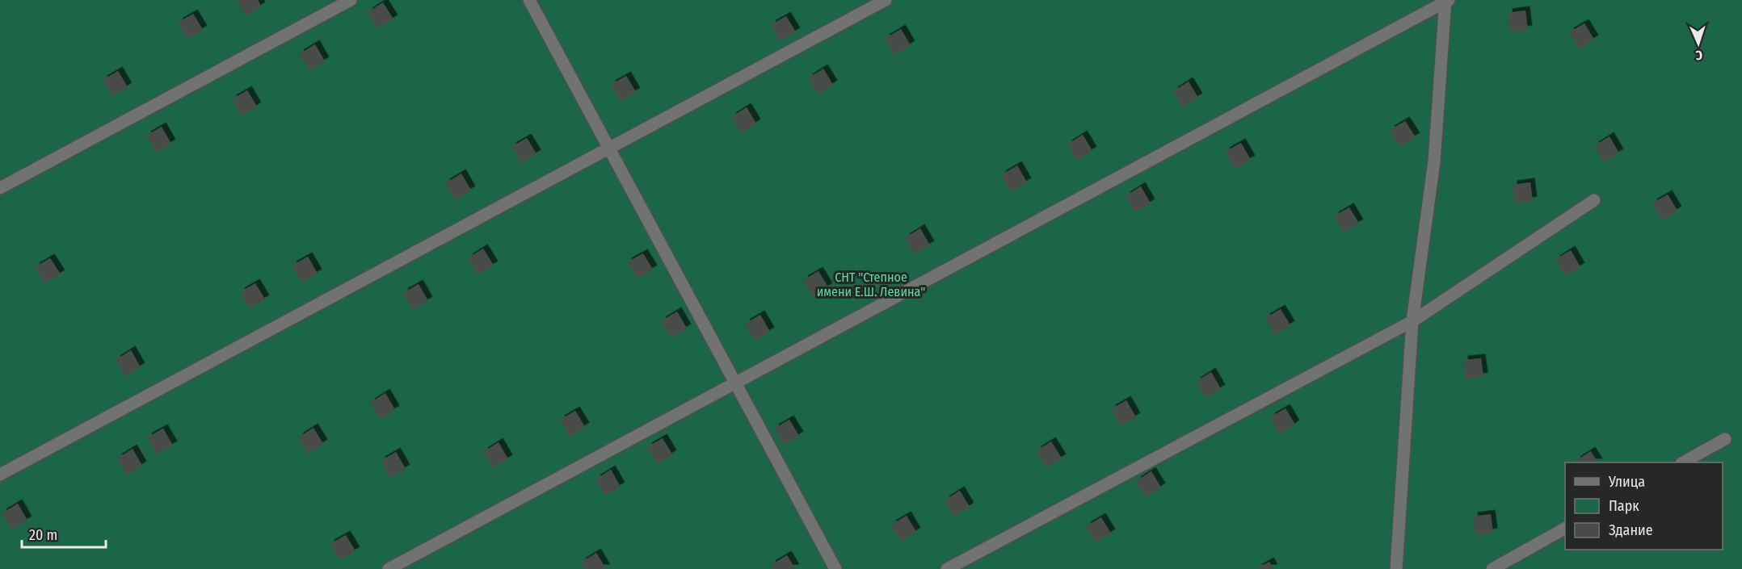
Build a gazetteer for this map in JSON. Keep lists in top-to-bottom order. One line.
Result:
{"parks":["СНТ \"Степное имени Е.Ш. Левина\""],"legend":["Улица","Парк","Здание"],"scale_bar":"20 m","north":"bottom"}
